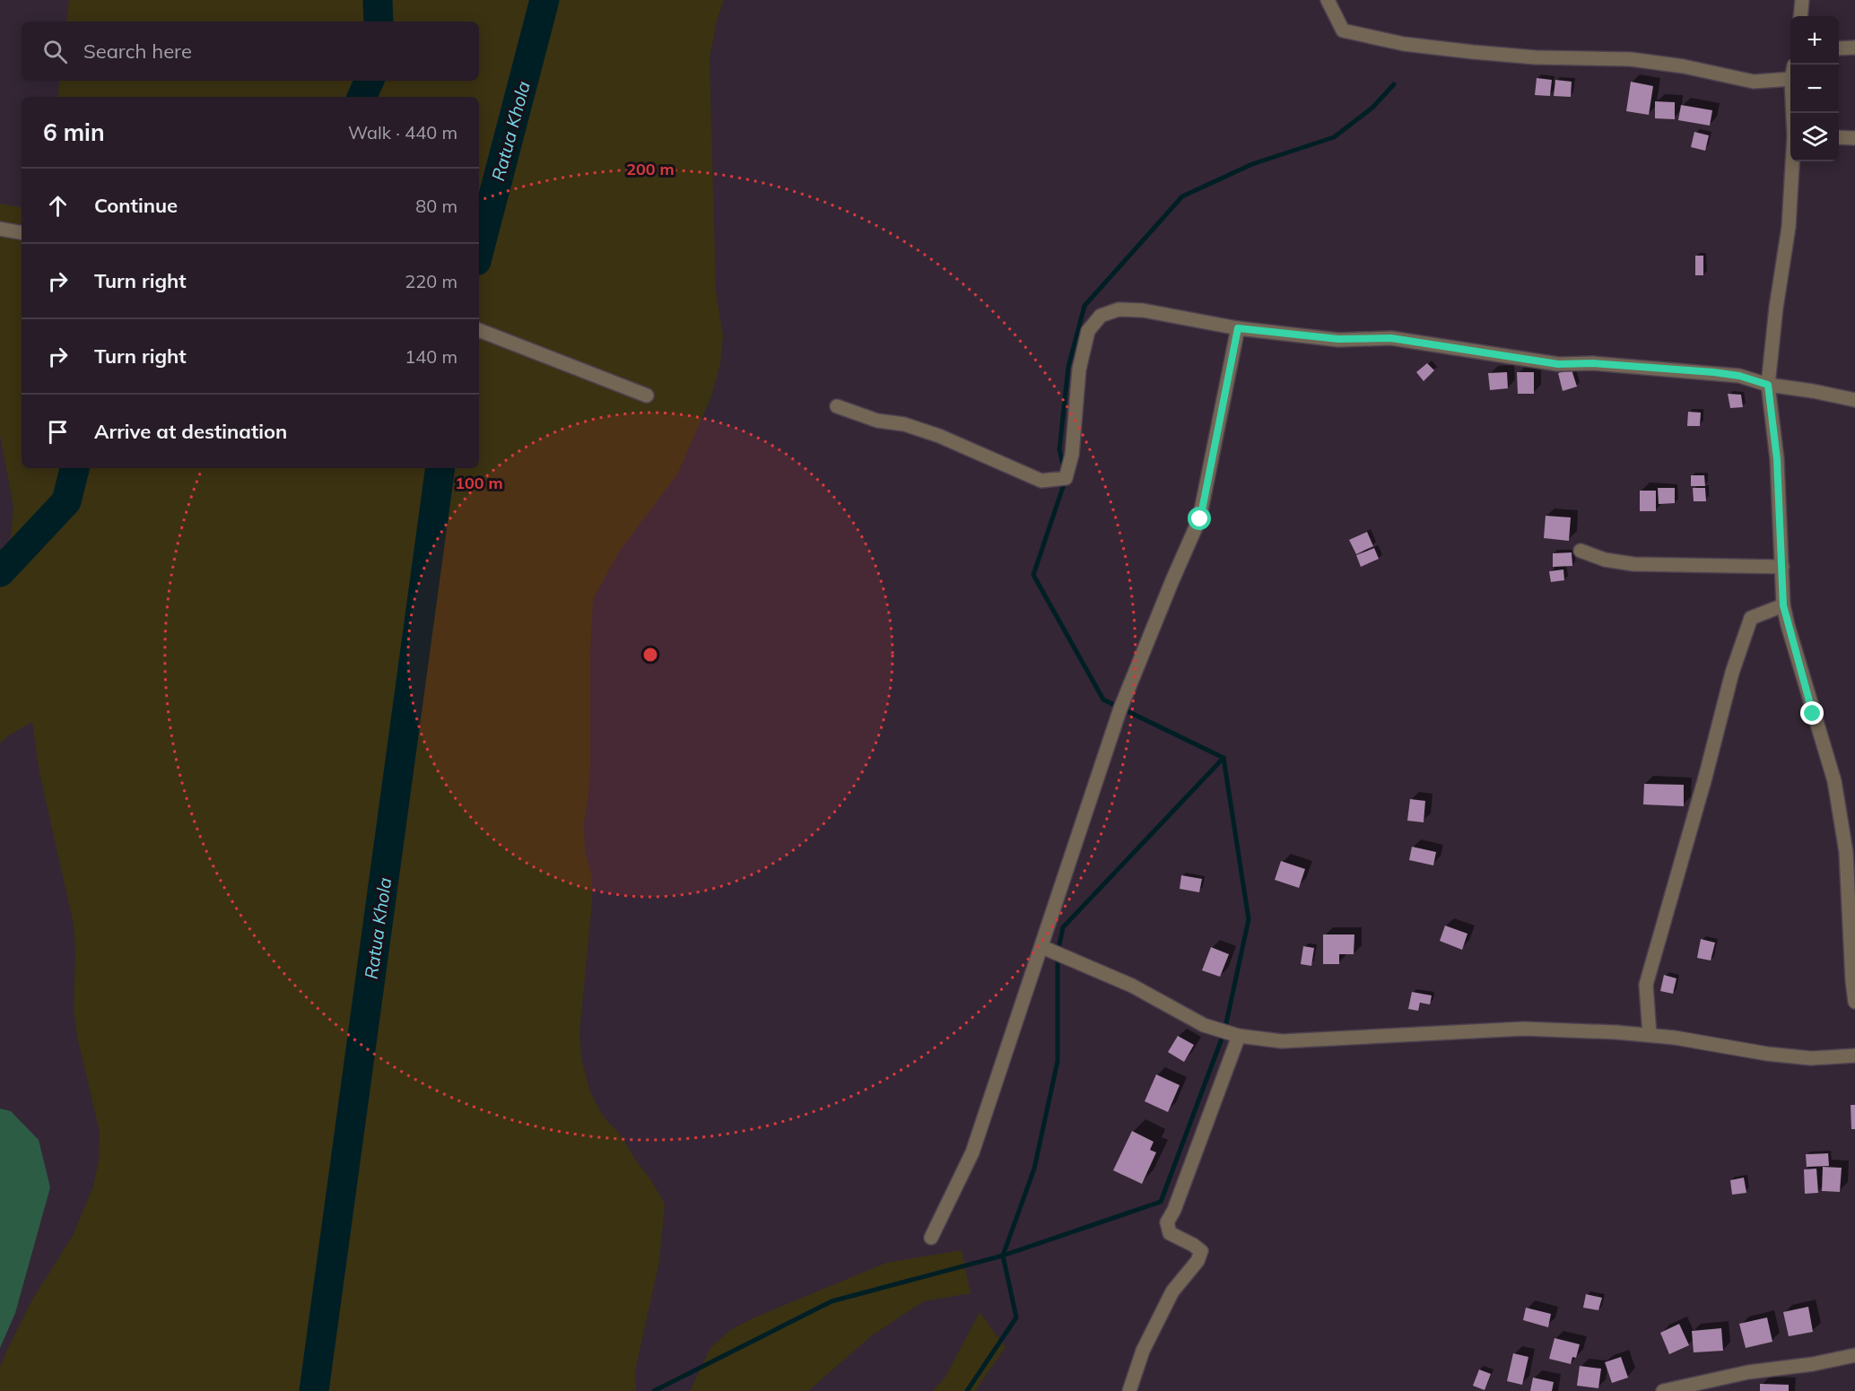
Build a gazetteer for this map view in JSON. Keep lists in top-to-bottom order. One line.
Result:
{"water":["Ratua Khola"],"page":{"map_buttons":["+","−"],"search":"Search here","heading":["6 min","Walk · 440 m"],"list":[["Continue","80 m"],["Turn right","220 m"],["Turn right","140 m"],"Arrive at destination"]},"rings":["200 m","100 m"]}
